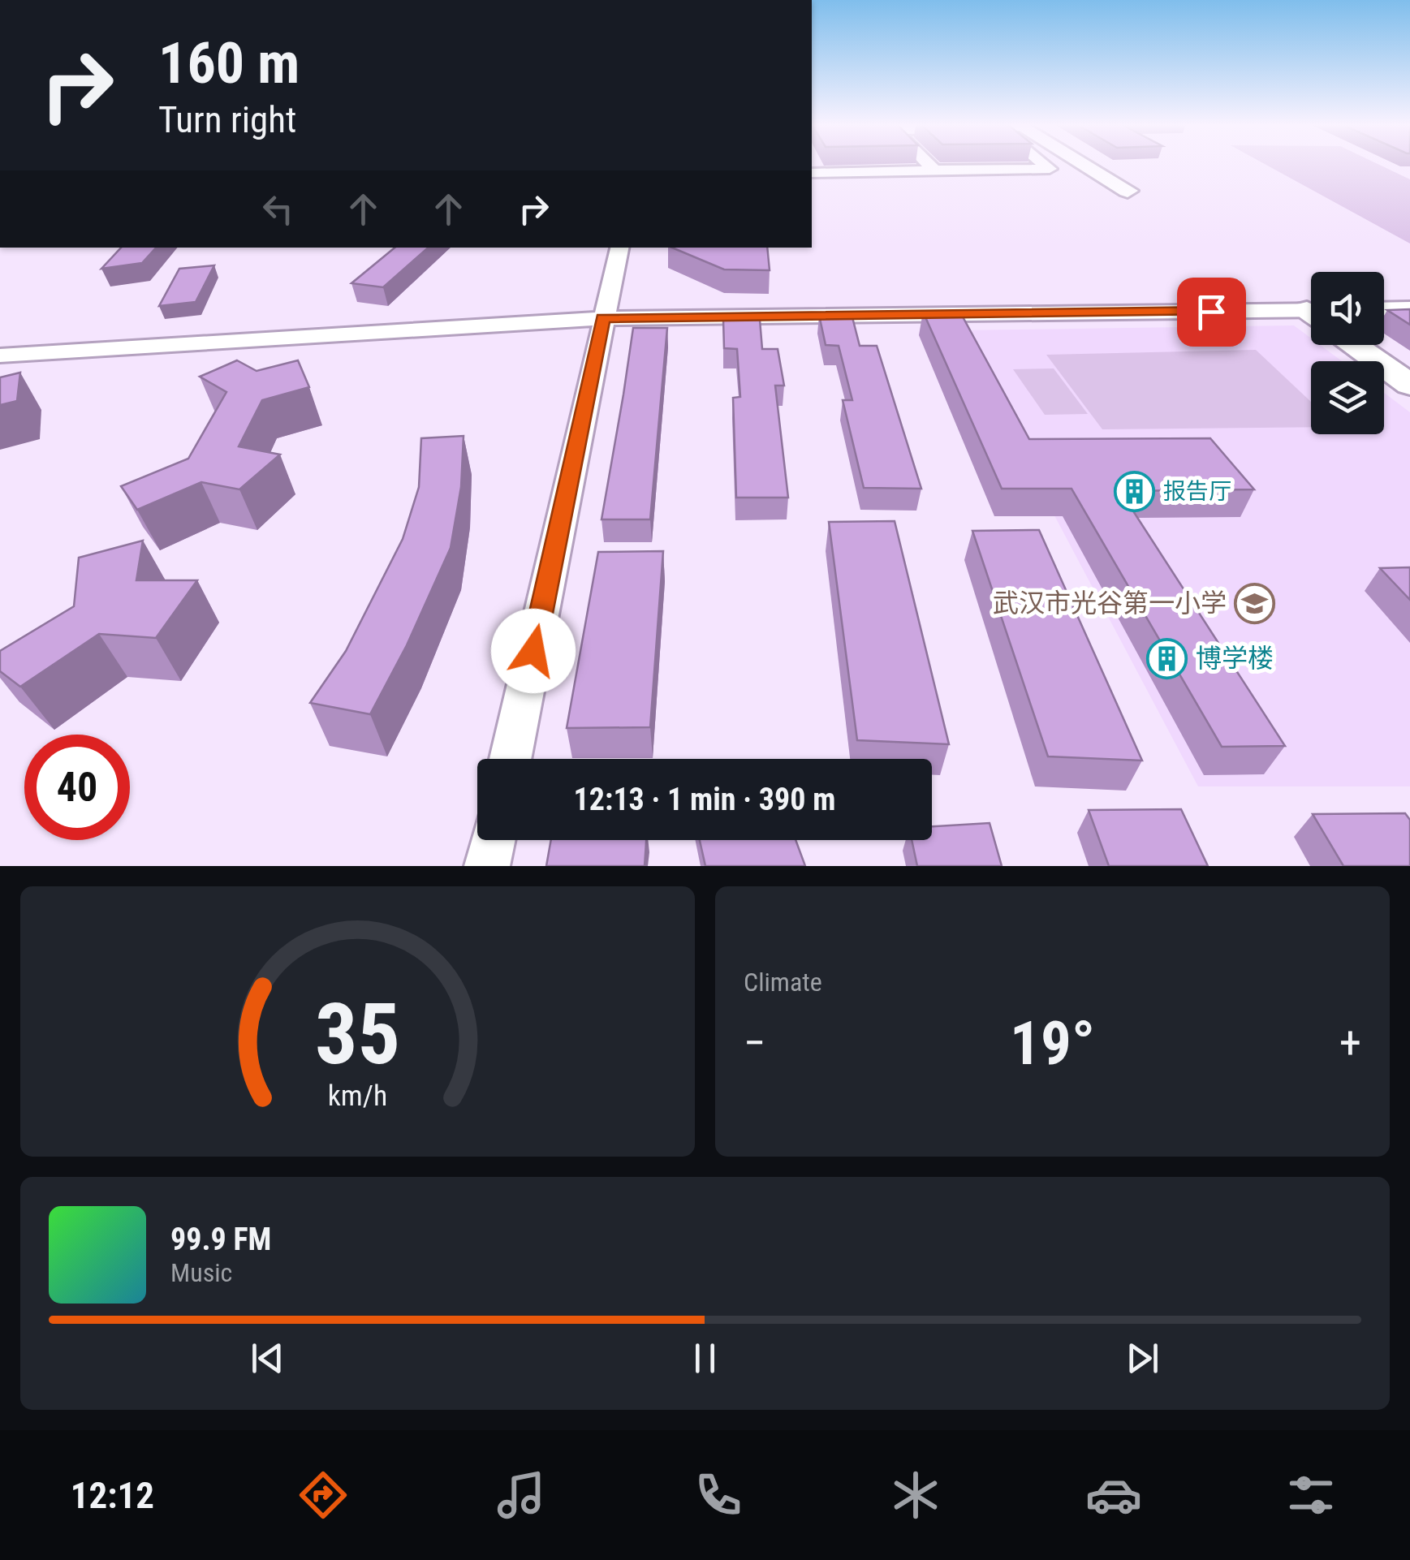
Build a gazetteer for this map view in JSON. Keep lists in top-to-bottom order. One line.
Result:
{"places":{"building":["报告厅","博学楼"],"school or university":["武汉市光谷第一小学"]},"page":{"turn":["160 m","Turn right"],"limit":"40","trip":"12:13 · 1 min · 390 m","tile":"Climate","heat":["−","19°","+"],"song":["99.9 FM","Music"],"tabs":"12:12","gauge":["35","km/h"]}}
